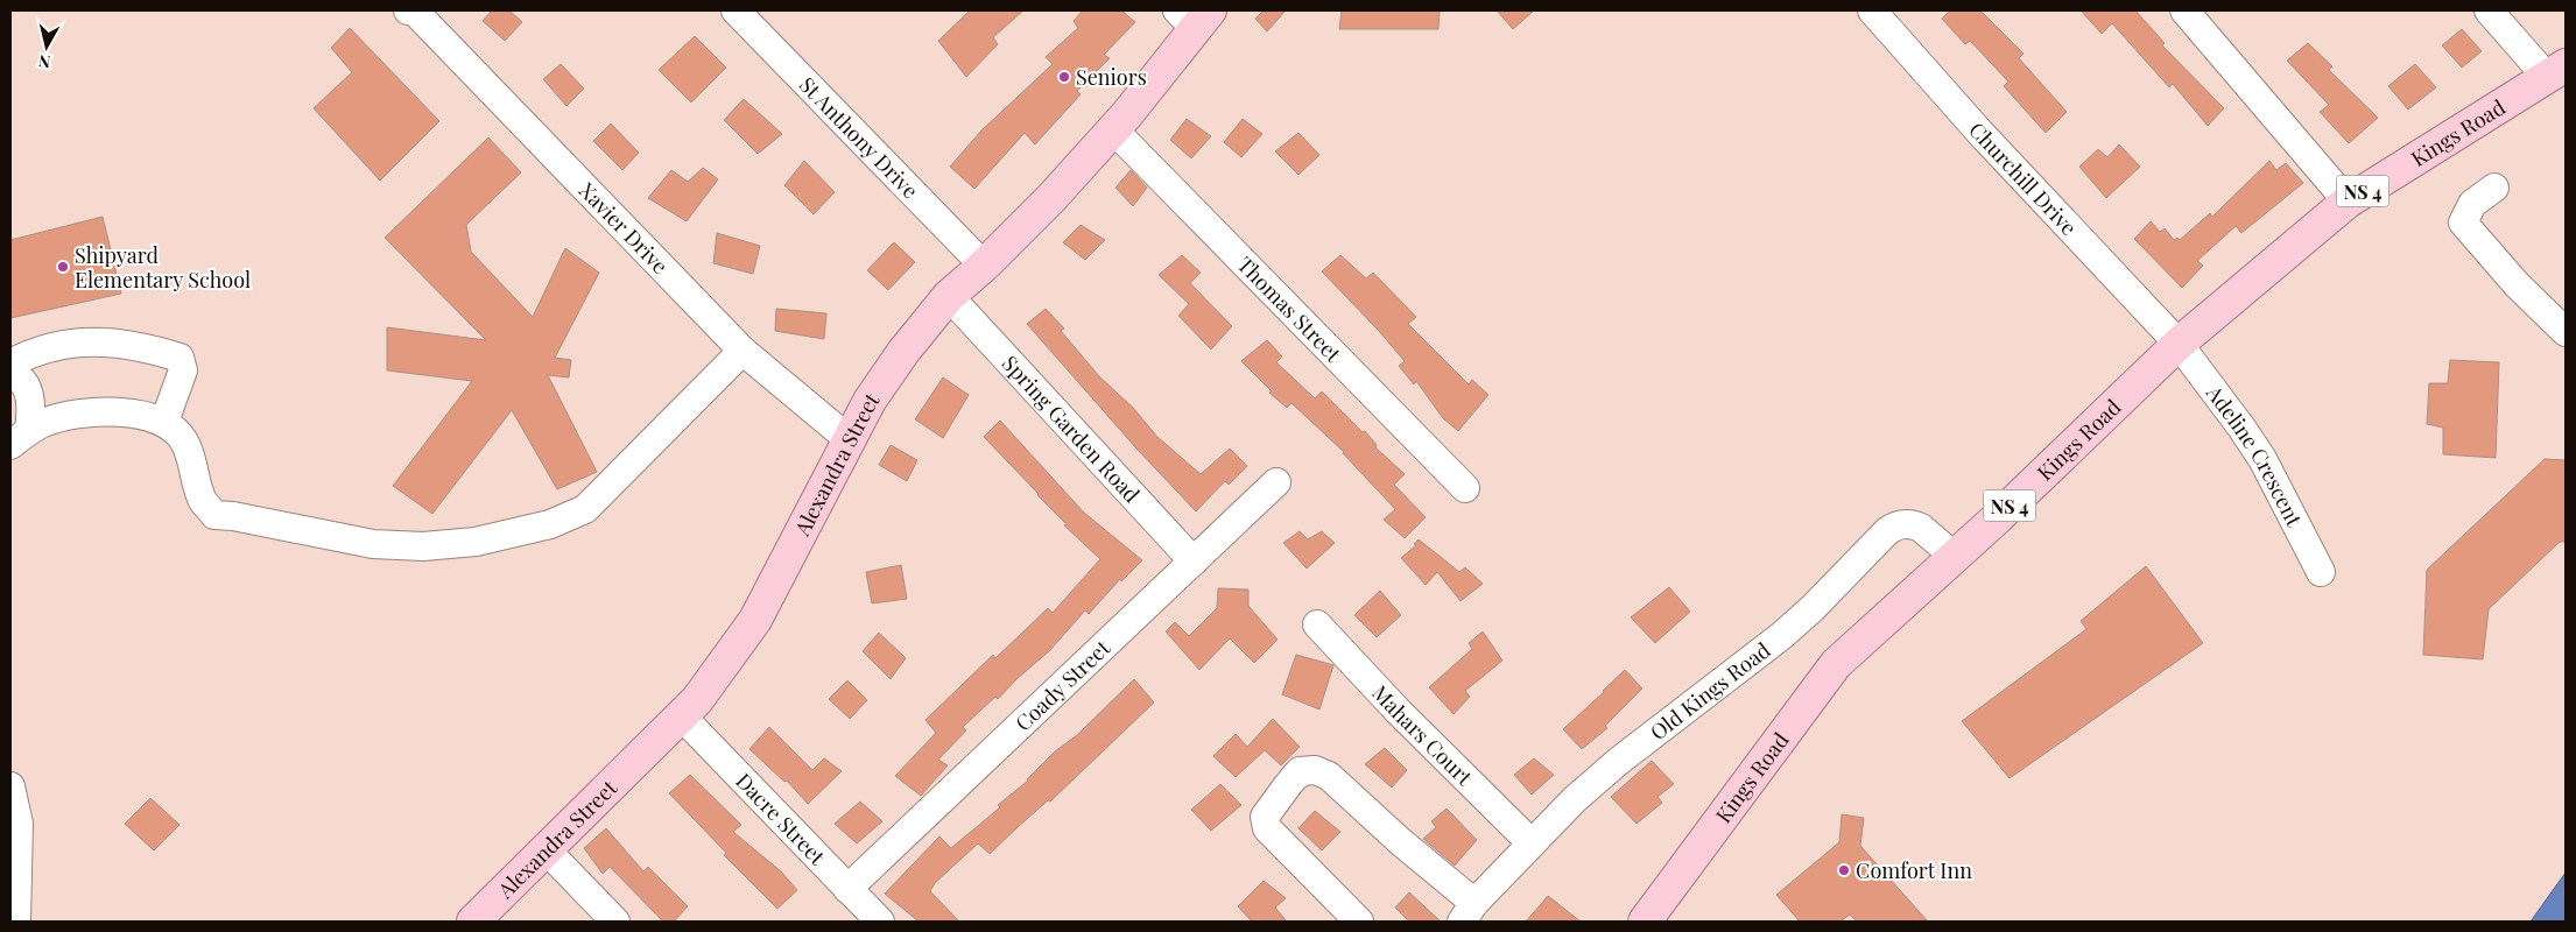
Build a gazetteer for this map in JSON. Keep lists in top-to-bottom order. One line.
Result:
{"streets":{"main road":["Kings Road","NS 4","Alexandra Street"],"street":["St Anthony Drive","Churchill Drive","Xavier Drive","Thomas Street","Spring Garden Road","Adeline Crescent","Coady Street","Old Kings Road","Mahars Court","Dacre Street"]},"crossings":[["Kings Road","Churchill Drive"],["Kings Road","Adeline Crescent"],["Kings Road","Old Kings Road"],["St Anthony Drive","Alexandra Street"],["Churchill Drive","Adeline Crescent"],["Xavier Drive","Alexandra Street"],["Thomas Street","Alexandra Street"],["Spring Garden Road","Alexandra Street"],["Spring Garden Road","Coady Street"],["Alexandra Street","Dacre Street"],["Coady Street","Dacre Street"],["Old Kings Road","Mahars Court"]],"places":["Seniors","Shipyard Elementary School","Comfort Inn"],"north":"bottom"}
